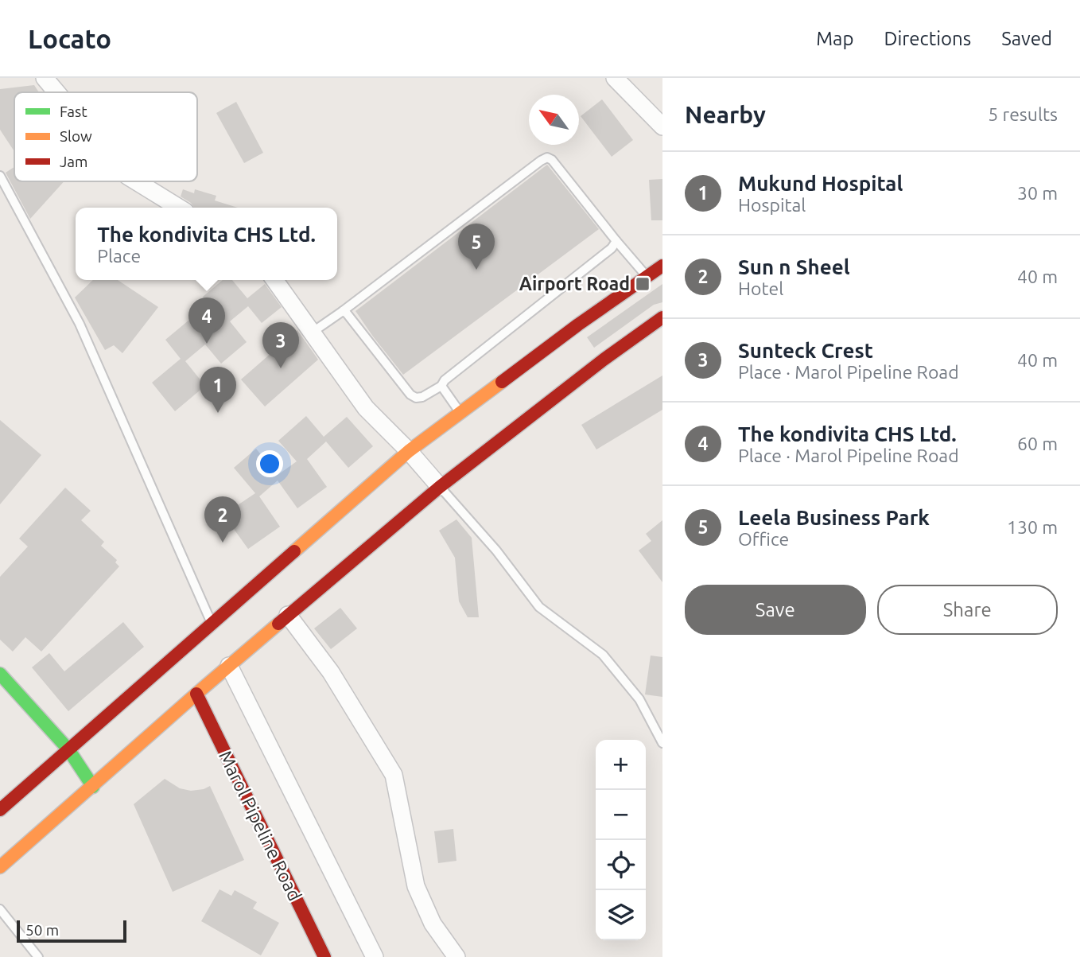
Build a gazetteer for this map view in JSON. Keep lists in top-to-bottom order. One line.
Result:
{"streets":{"main road":["Marol Pipeline Road"]},"places":{"transit":["Airport Road"]},"legend":["Fast","Slow","Jam"],"scale_bar":"50 m","north":"top left","page":{"header":"Locato","nav":["Map","Directions","Saved"],"heading":["Nearby","5 results"],"list":[{"mark":"1","name":"Mukund Hospital","note":"Hospital","value":"30 m"},{"mark":"2","name":"Sun n Sheel","note":"Hotel","value":"40 m"},{"mark":"3","name":"Sunteck Crest","note":"Place · Marol Pipeline Road","value":"40 m"},{"mark":"4","name":"The kondivita CHS Ltd.","note":"Place · Marol Pipeline Road","value":"60 m"},{"mark":"5","name":"Leela Business Park","note":"Office","value":"130 m"}],"popup":["The kondivita CHS Ltd.","Place"],"pins":["5","4","3","1","2"],"buttons":["Save","Share"],"map_buttons":["+","−"],"scale":"50 m"}}
